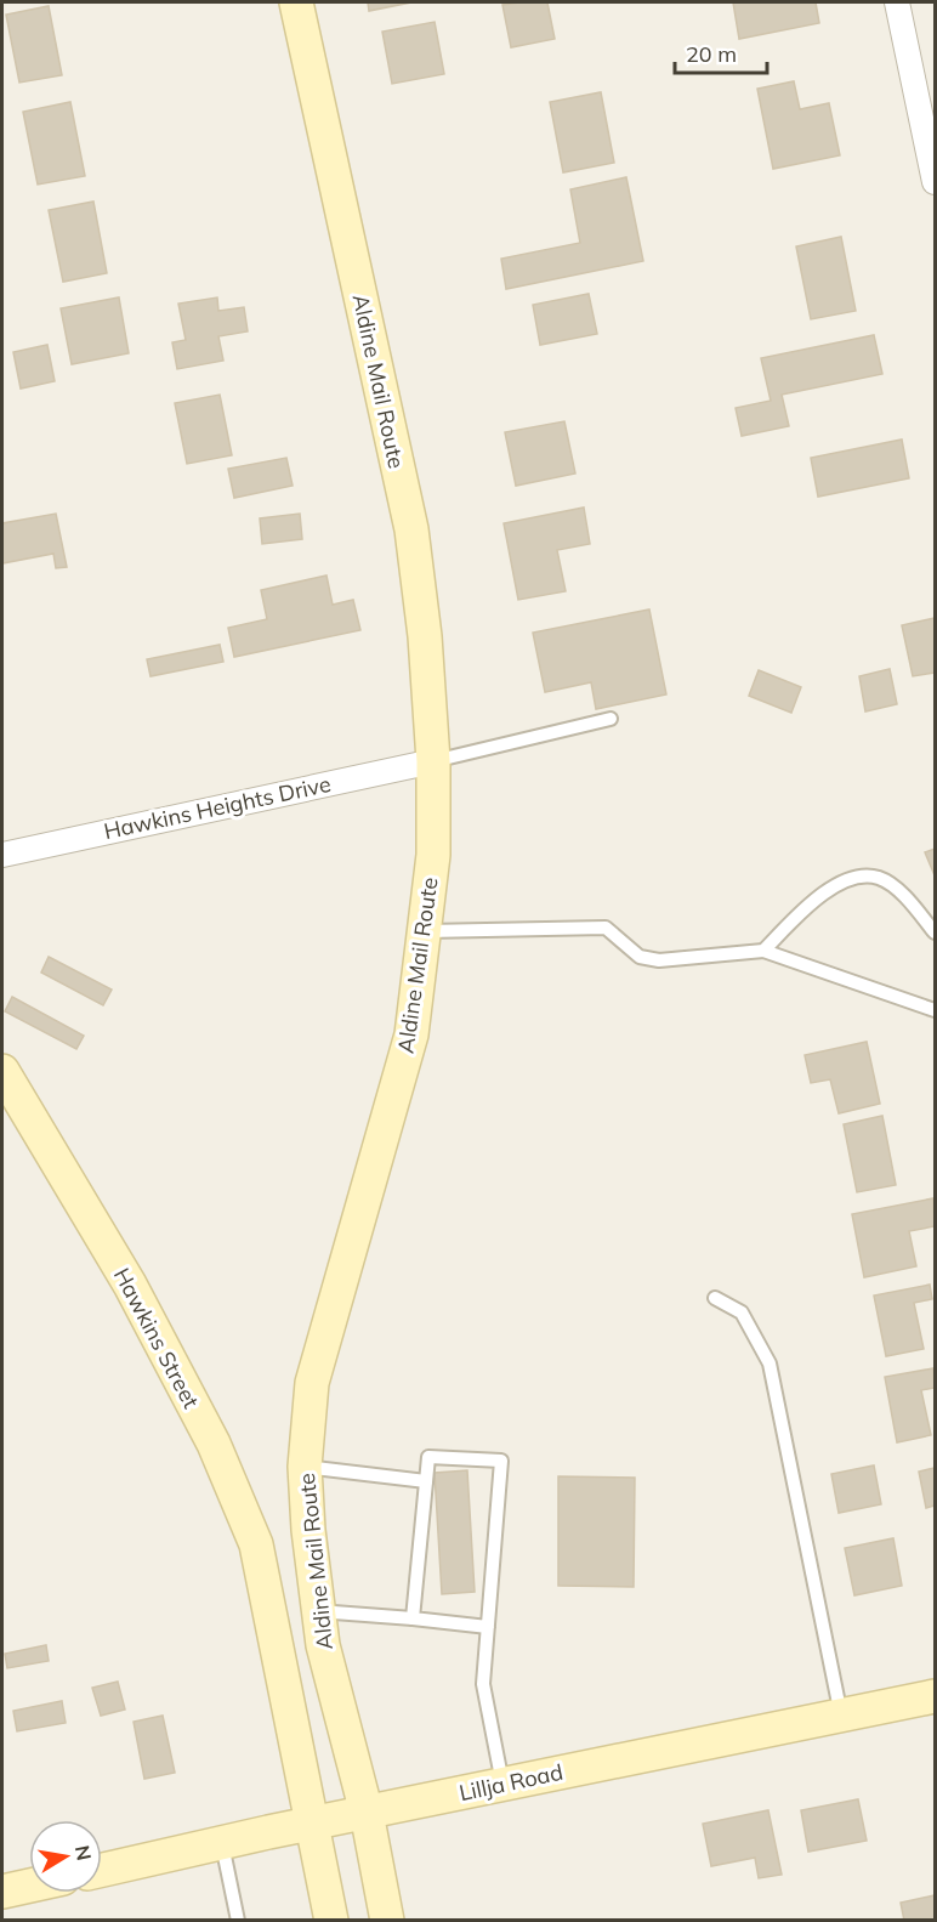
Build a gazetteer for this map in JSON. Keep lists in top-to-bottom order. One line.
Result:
{"streets":{"main road":["Aldine Mail Route","Hawkins Street","Lillja Road"],"street":["Hawkins Heights Drive"]},"crossings":[["Aldine Mail Route","Hawkins Heights Drive"],["Aldine Mail Route","Lillja Road"],["Hawkins Street","Lillja Road"]],"scale_bar":"20 m","north":"right"}
